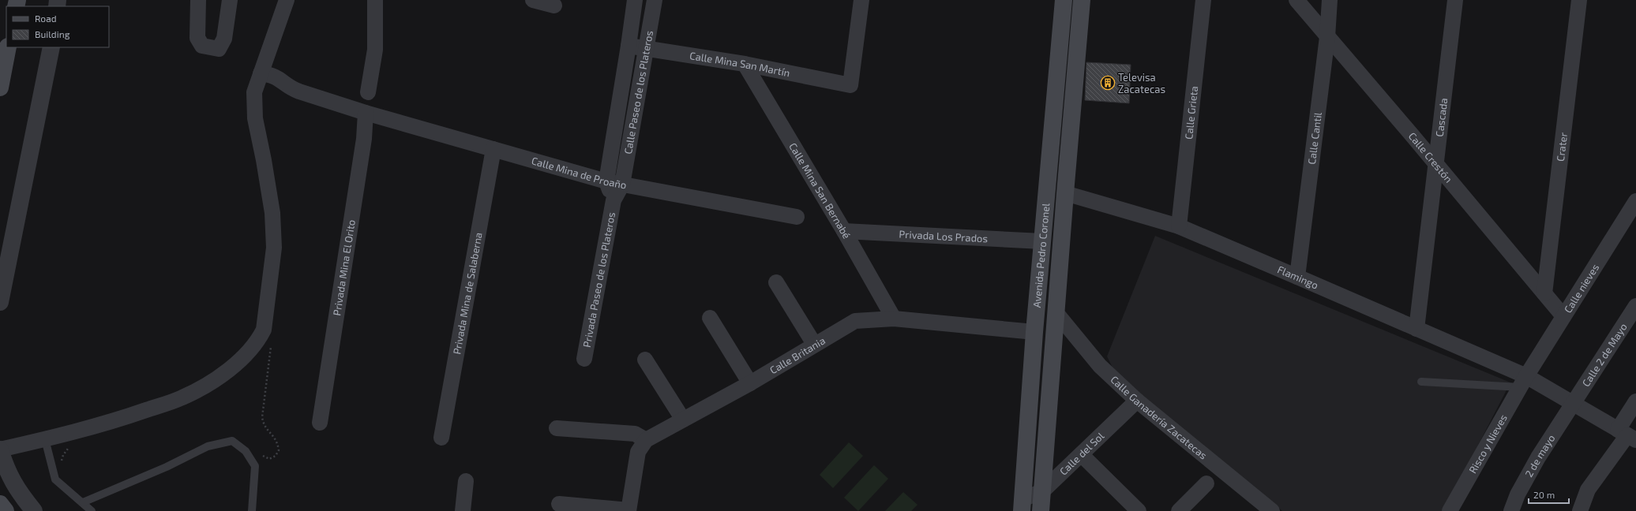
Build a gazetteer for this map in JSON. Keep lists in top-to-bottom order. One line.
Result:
{"streets":{"main road":["Avenida Pedro Coronel"],"street":["Calle Mina San Martín","Calle Paseo de los Plateros","Calle Grieta","Cascada","Calle Cantil","Crater","Calle Crestón","Calle Mina de Proaño","Calle Mina San Bernabé","Privada Los Prados","Privada Mina El Orito","Flamingo","Privada Paseo de los Plateros","Calle nieves","Privada Mina de Salaberna","Calle Britania","Calle 2 de Mayo","Calle Ganadería Zacatecas","Risco y Nieves","Calle del Sol","2 de mayo"]},"crossings":[["Calle Mina San Martín","Calle Paseo de los Plateros"],["Calle Mina San Martín","Calle Mina San Bernabé"],["Calle Paseo de los Plateros","Calle Mina de Proaño"],["Calle Paseo de los Plateros","Privada Paseo de los Plateros"],["Calle Grieta","Flamingo"],["Cascada","Calle Crestón"],["Cascada","Flamingo"],["Calle Cantil","Calle Crestón"],["Calle Cantil","Flamingo"],["Crater","Calle Crestón"],["Calle Crestón","Calle nieves"],["Calle Mina de Proaño","Privada Mina El Orito"],["Calle Mina de Proaño","Privada Paseo de los Plateros"],["Calle Mina de Proaño","Privada Mina de Salaberna"],["Calle Mina San Bernabé","Privada Los Prados"],["Calle Mina San Bernabé","Calle Britania"],["Privada Los Prados","Avenida Pedro Coronel"],["Avenida Pedro Coronel","Flamingo"],["Avenida Pedro Coronel","Calle Britania"],["Avenida Pedro Coronel","Calle Ganadería Zacatecas"],["Avenida Pedro Coronel","Calle del Sol"],["Flamingo","Calle nieves"],["Flamingo","Calle 2 de Mayo"],["Flamingo","Risco y Nieves"],["Flamingo","2 de mayo"],["Calle nieves","Risco y Nieves"],["Calle 2 de Mayo","2 de mayo"],["Calle Ganadería Zacatecas","Calle del Sol"]],"places":{"building":["Televisa Zacatecas"]},"legend":["Road","Building"],"scale_bar":"20 m"}
